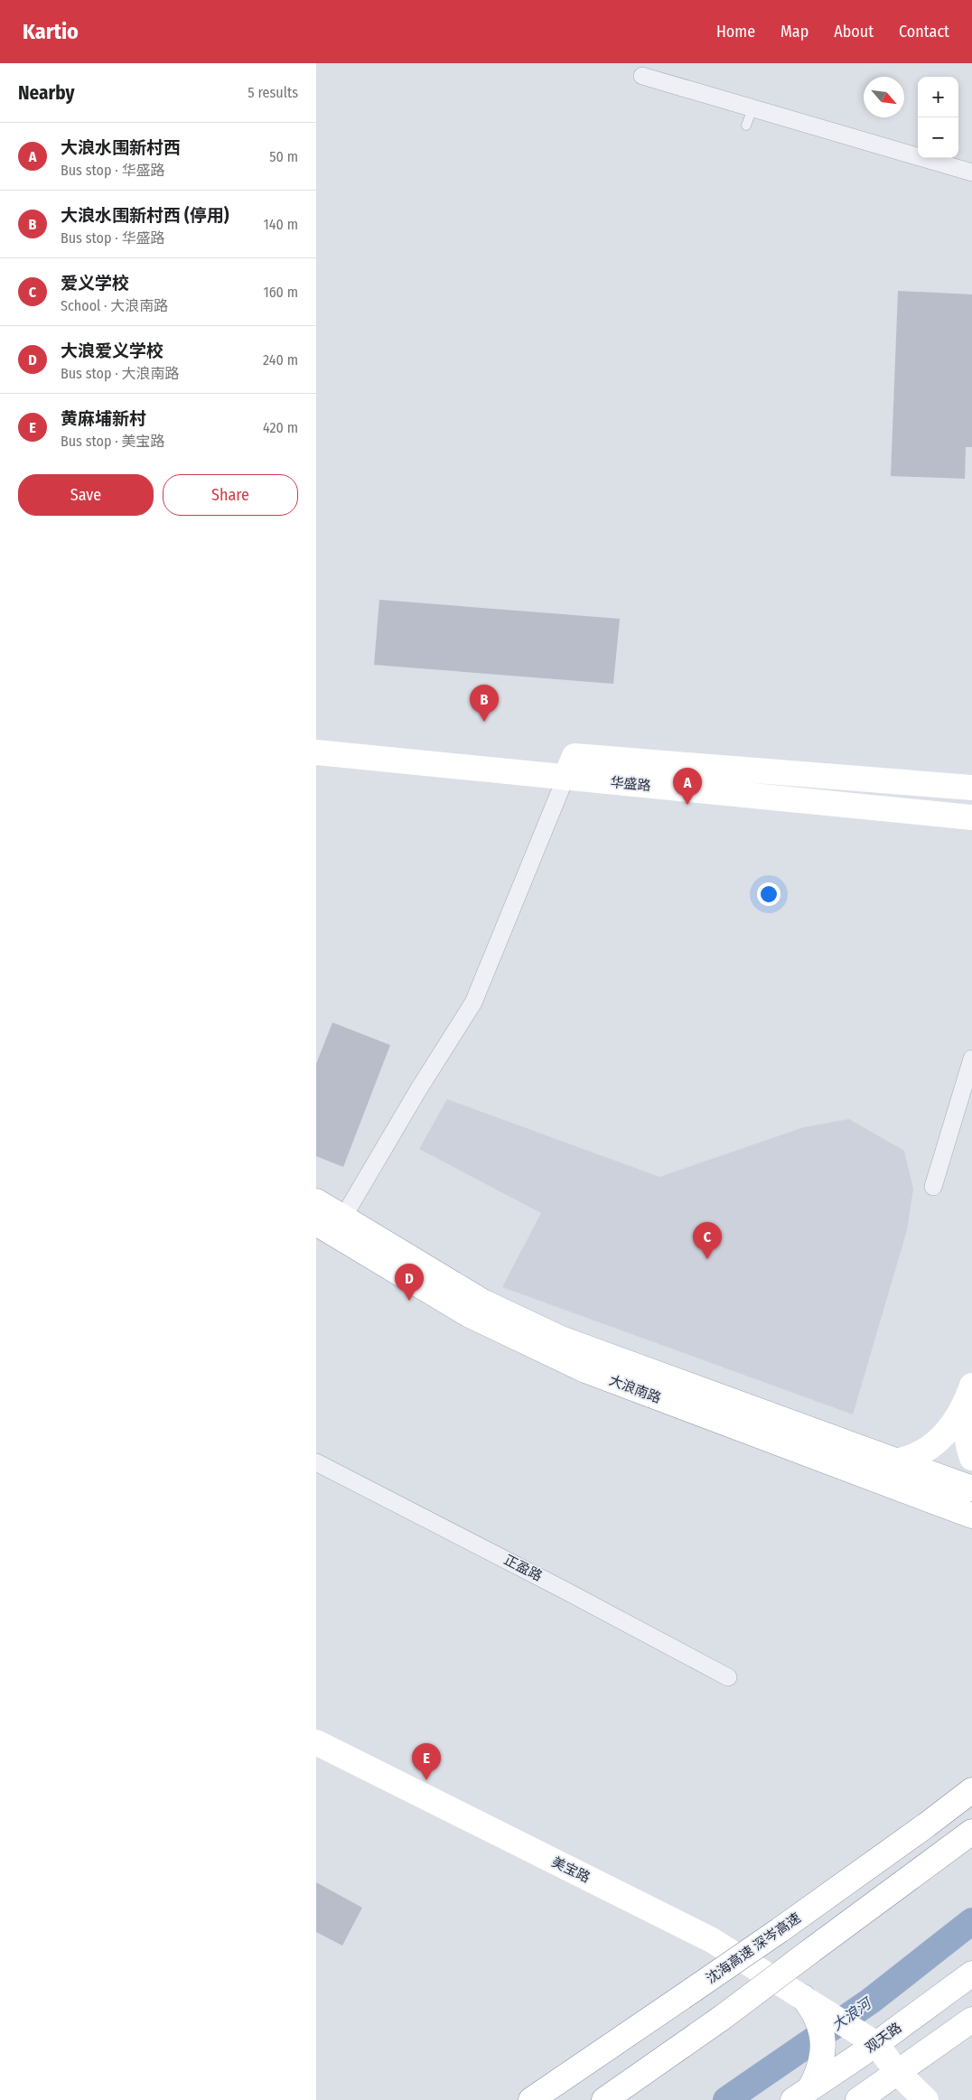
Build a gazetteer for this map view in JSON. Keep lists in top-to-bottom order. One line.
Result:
{"streets":{"main road":["华盛路","大浪南路","美宝路","沈海高速 深岑高速","观天路"],"street":["正盈路"]},"crossings":[["美宝路","观天路"]],"water":["大浪河"],"north":"bottom right","page":{"header":"Kartio","nav":["Home","Map","About","Contact"],"heading":["Nearby","5 results"],"map_buttons":["+","−"],"list":[{"mark":"A","name":"大浪水围新村西","note":"Bus stop · 华盛路","value":"50 m"},{"mark":"B","name":"大浪水围新村西 (停用)","note":"Bus stop · 华盛路","value":"140 m"},{"mark":"C","name":"爱义学校","note":"School · 大浪南路","value":"160 m"},{"mark":"D","name":"大浪爱义学校","note":"Bus stop · 大浪南路","value":"240 m"},{"mark":"E","name":"黄麻埔新村","note":"Bus stop · 美宝路","value":"420 m"}],"buttons":["Save","Share"],"pins":["B","A","C","D","E"]}}
